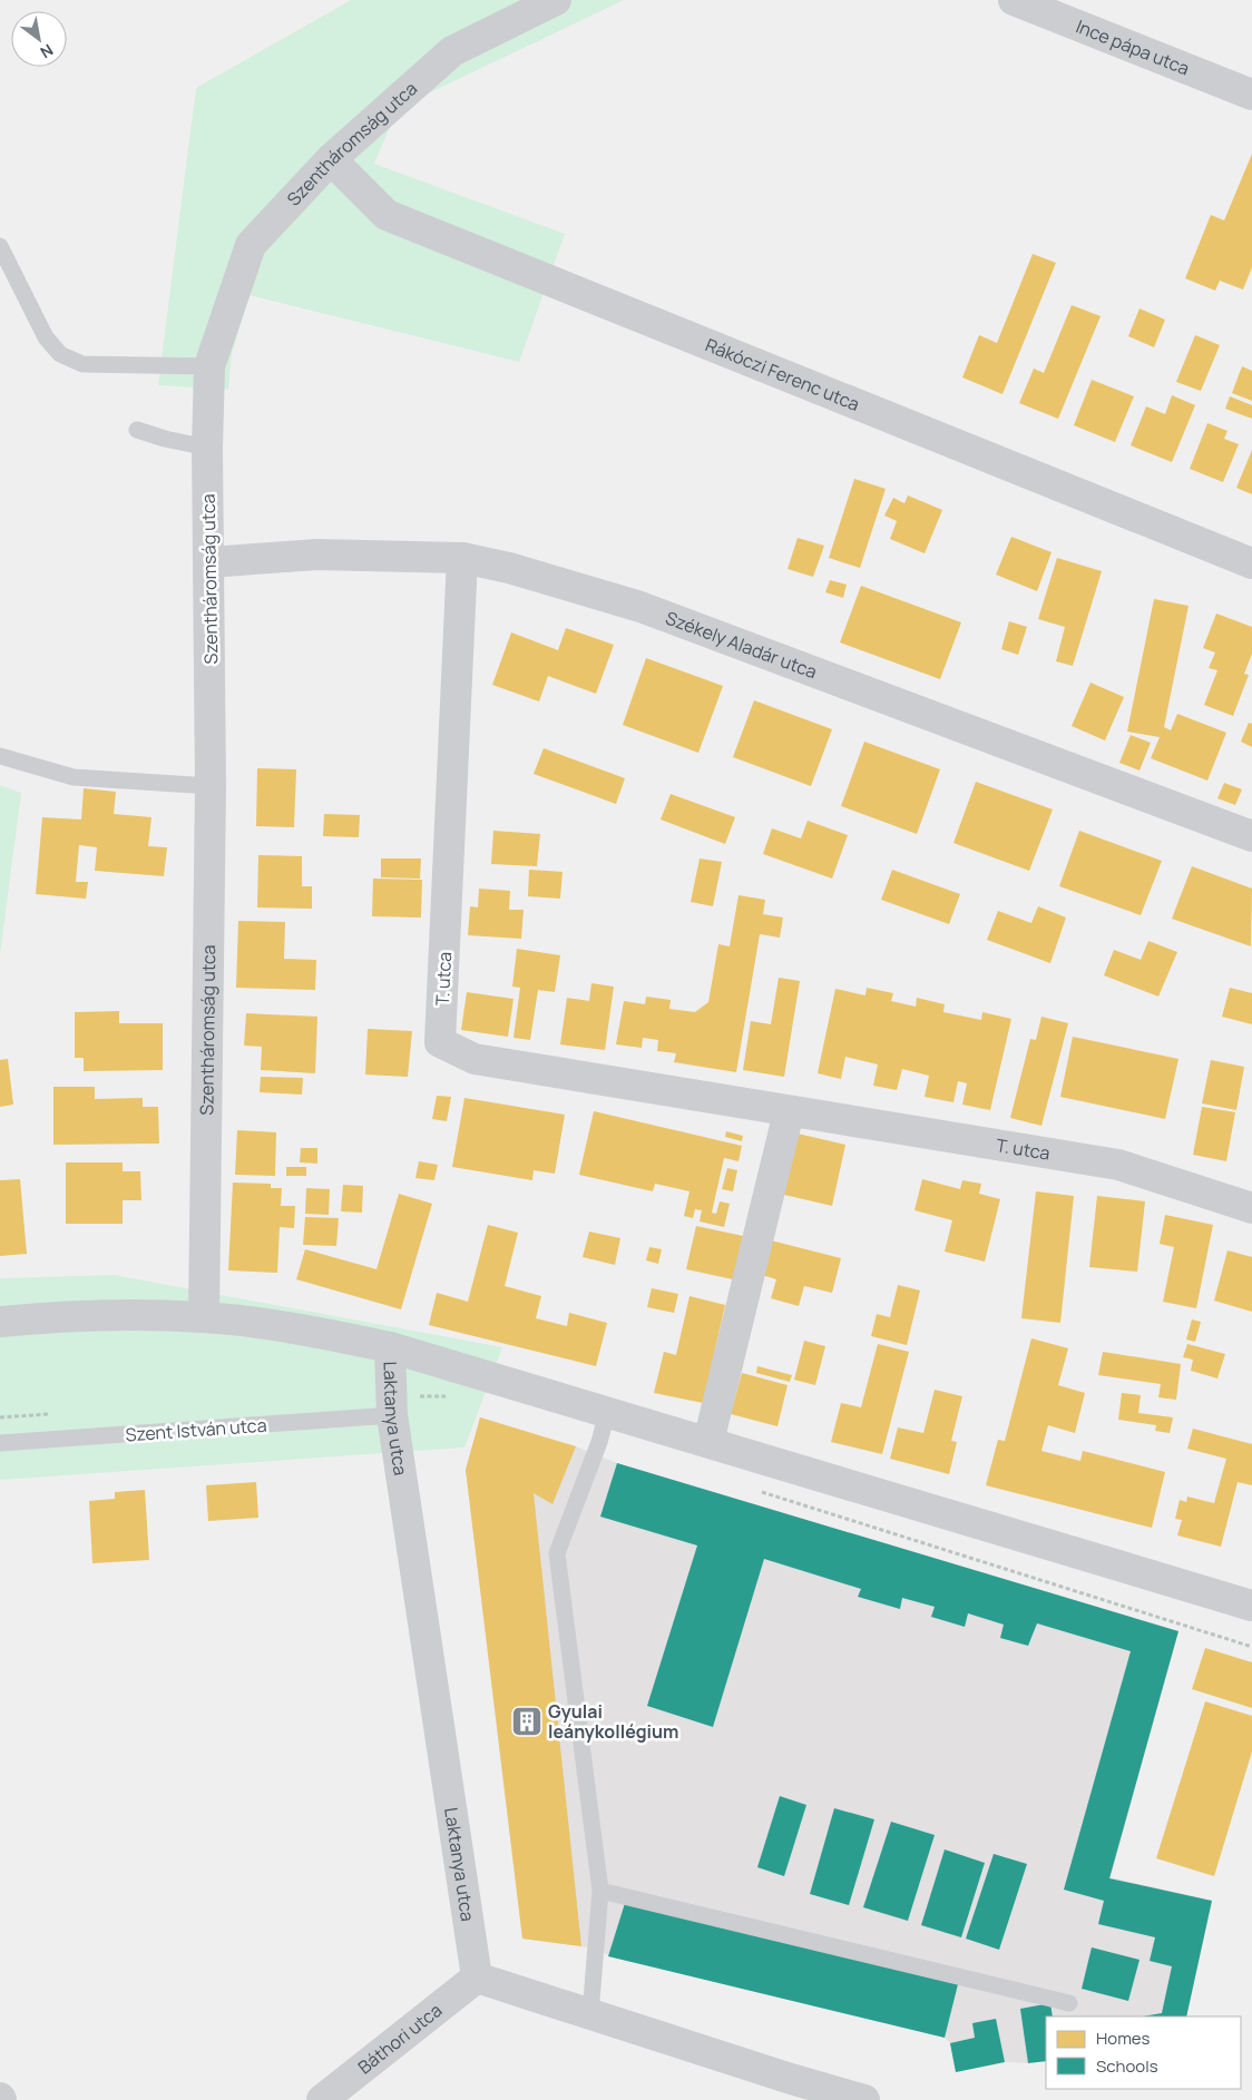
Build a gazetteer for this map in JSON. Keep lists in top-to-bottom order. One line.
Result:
{"streets":{"street":["Ince pápa utca","Szentháromság utca","Rákóczi Ferenc utca","Székely Aladár utca","T. utca","Laktanya utca","Báthori utca"],"lane":["Szent István utca"]},"crossings":[["Szentháromság utca","Rákóczi Ferenc utca"],["Szentháromság utca","Székely Aladár utca"],["Székely Aladár utca","T. utca"],["Laktanya utca","Szent István utca"],["Laktanya utca","Báthori utca"]],"places":{"building":["Gyulai leánykollégium"]},"legend":["Homes","Schools"],"north":"bottom right"}
